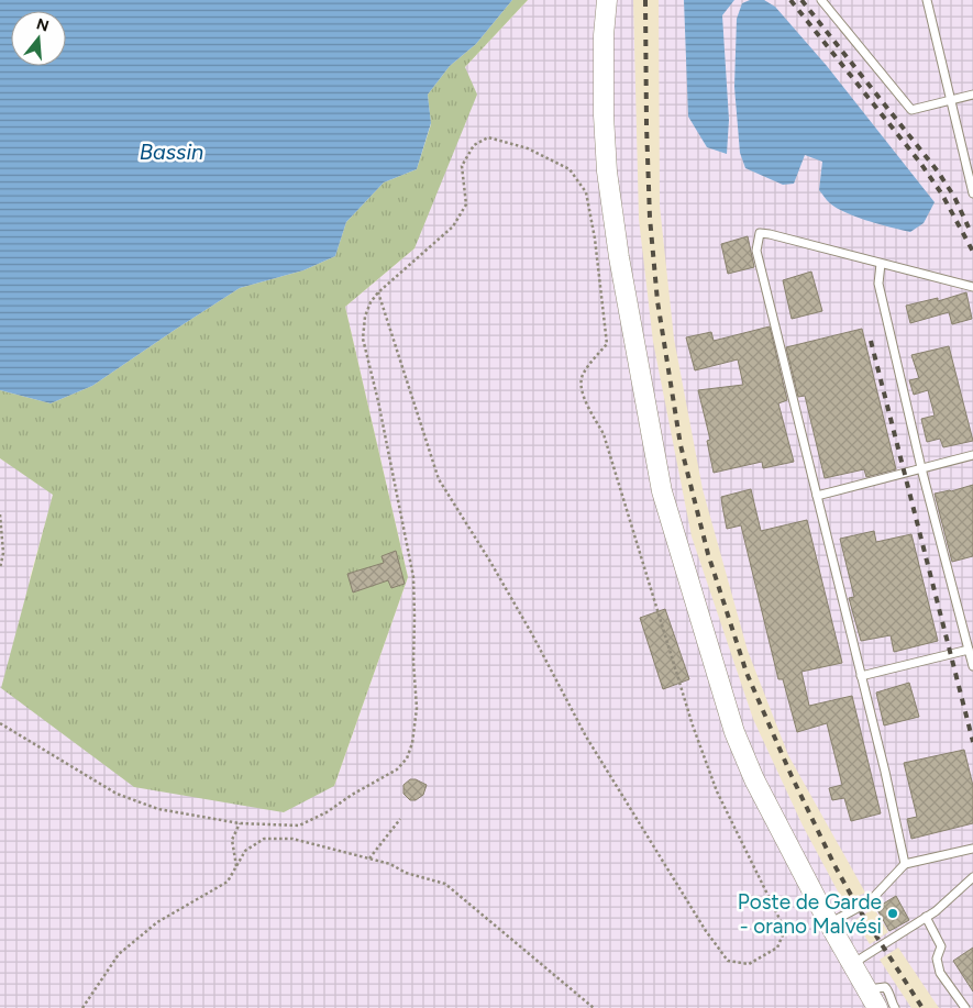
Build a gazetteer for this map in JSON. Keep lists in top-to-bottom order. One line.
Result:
{"water":["Bassin"],"places":["Poste de Garde - orano Malvési"],"north":"top"}
